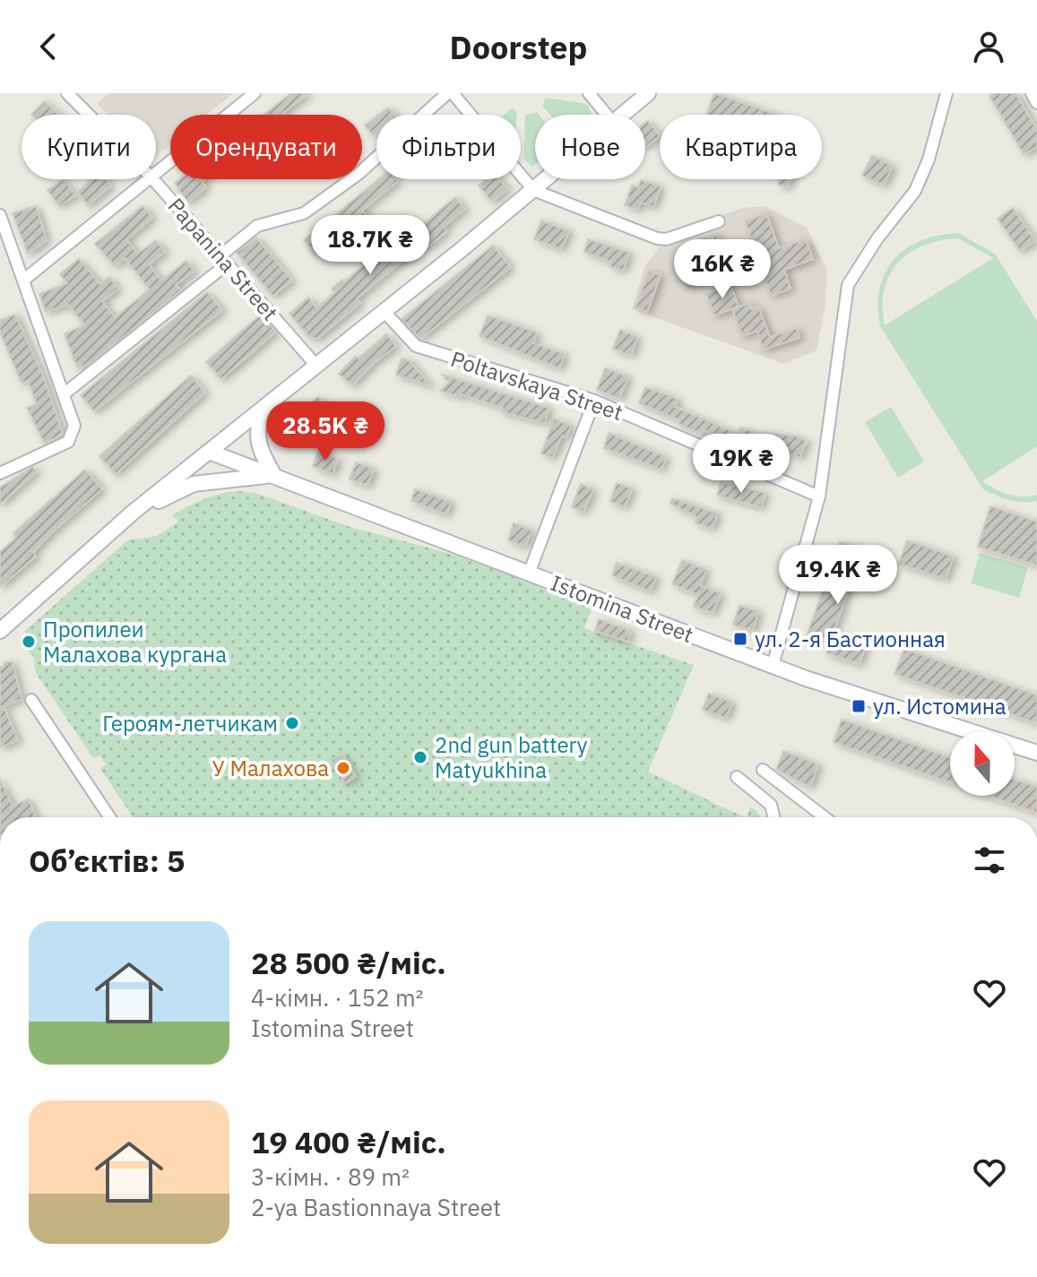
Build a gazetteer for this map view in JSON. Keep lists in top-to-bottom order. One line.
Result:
{"streets":{"main road":["Istomina Street"],"street":["Papanina Street","Poltavskaya Street"]},"places":{"transit":["ул. 2-я Бастионная","ул. Истомина"],"other":["Пропилеи Малахова кургана","Героям-летчикам","2nd gun battery Matyukhina","У Малахова"]},"north":"top","page":{"header":"Doorstep","chip":["Купити","Орендувати","Фільтри","Нове","Квартира"],"price":["18.7K ₴","16K ₴","28.5K ₴","19K ₴","19.4K ₴"],"heading":"Об’єктів: 5","list":[{"name":"28 500 ₴/міс.","note":"4-кімн. · 152 m² · Istomina Street"},{"name":"19 400 ₴/міс.","note":"3-кімн. · 89 m² · 2-ya Bastionnaya Street"}]}}
